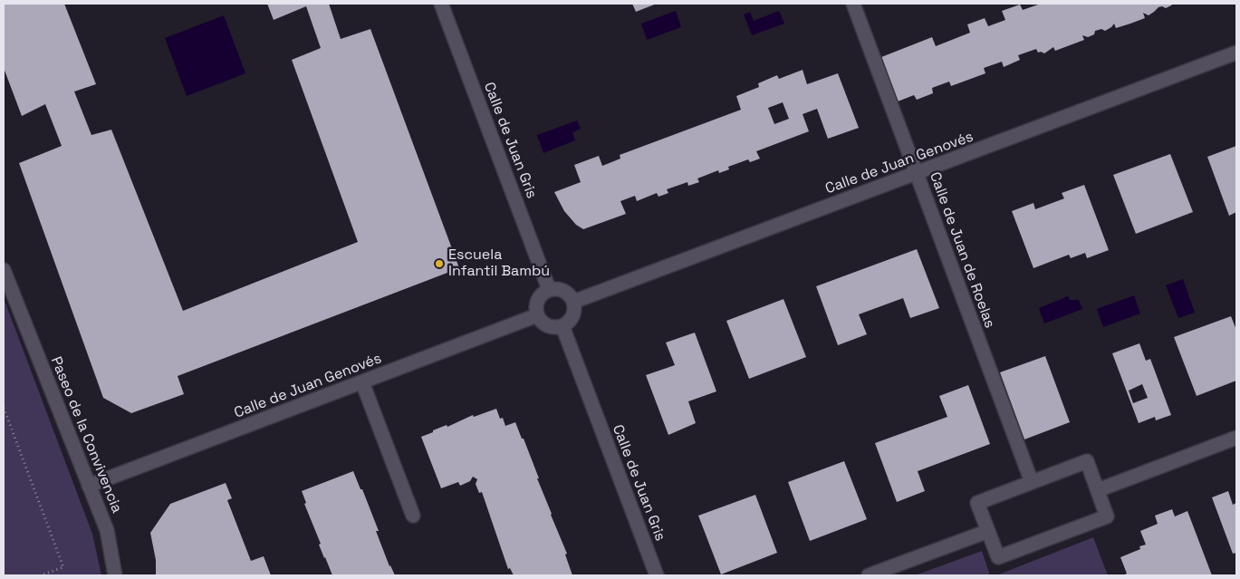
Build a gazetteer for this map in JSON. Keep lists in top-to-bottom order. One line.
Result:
{"streets":{"street":["Calle de Juan Gris","Calle de Juan Genovés","Calle de Juan de Roelas","Paseo de la Convivencia"]},"crossings":[["Calle de Juan Gris","Calle de Juan Genovés"],["Calle de Juan Genovés","Calle de Juan de Roelas"],["Calle de Juan Genovés","Paseo de la Convivencia"]],"places":["Escuela Infantil Bambú"]}
